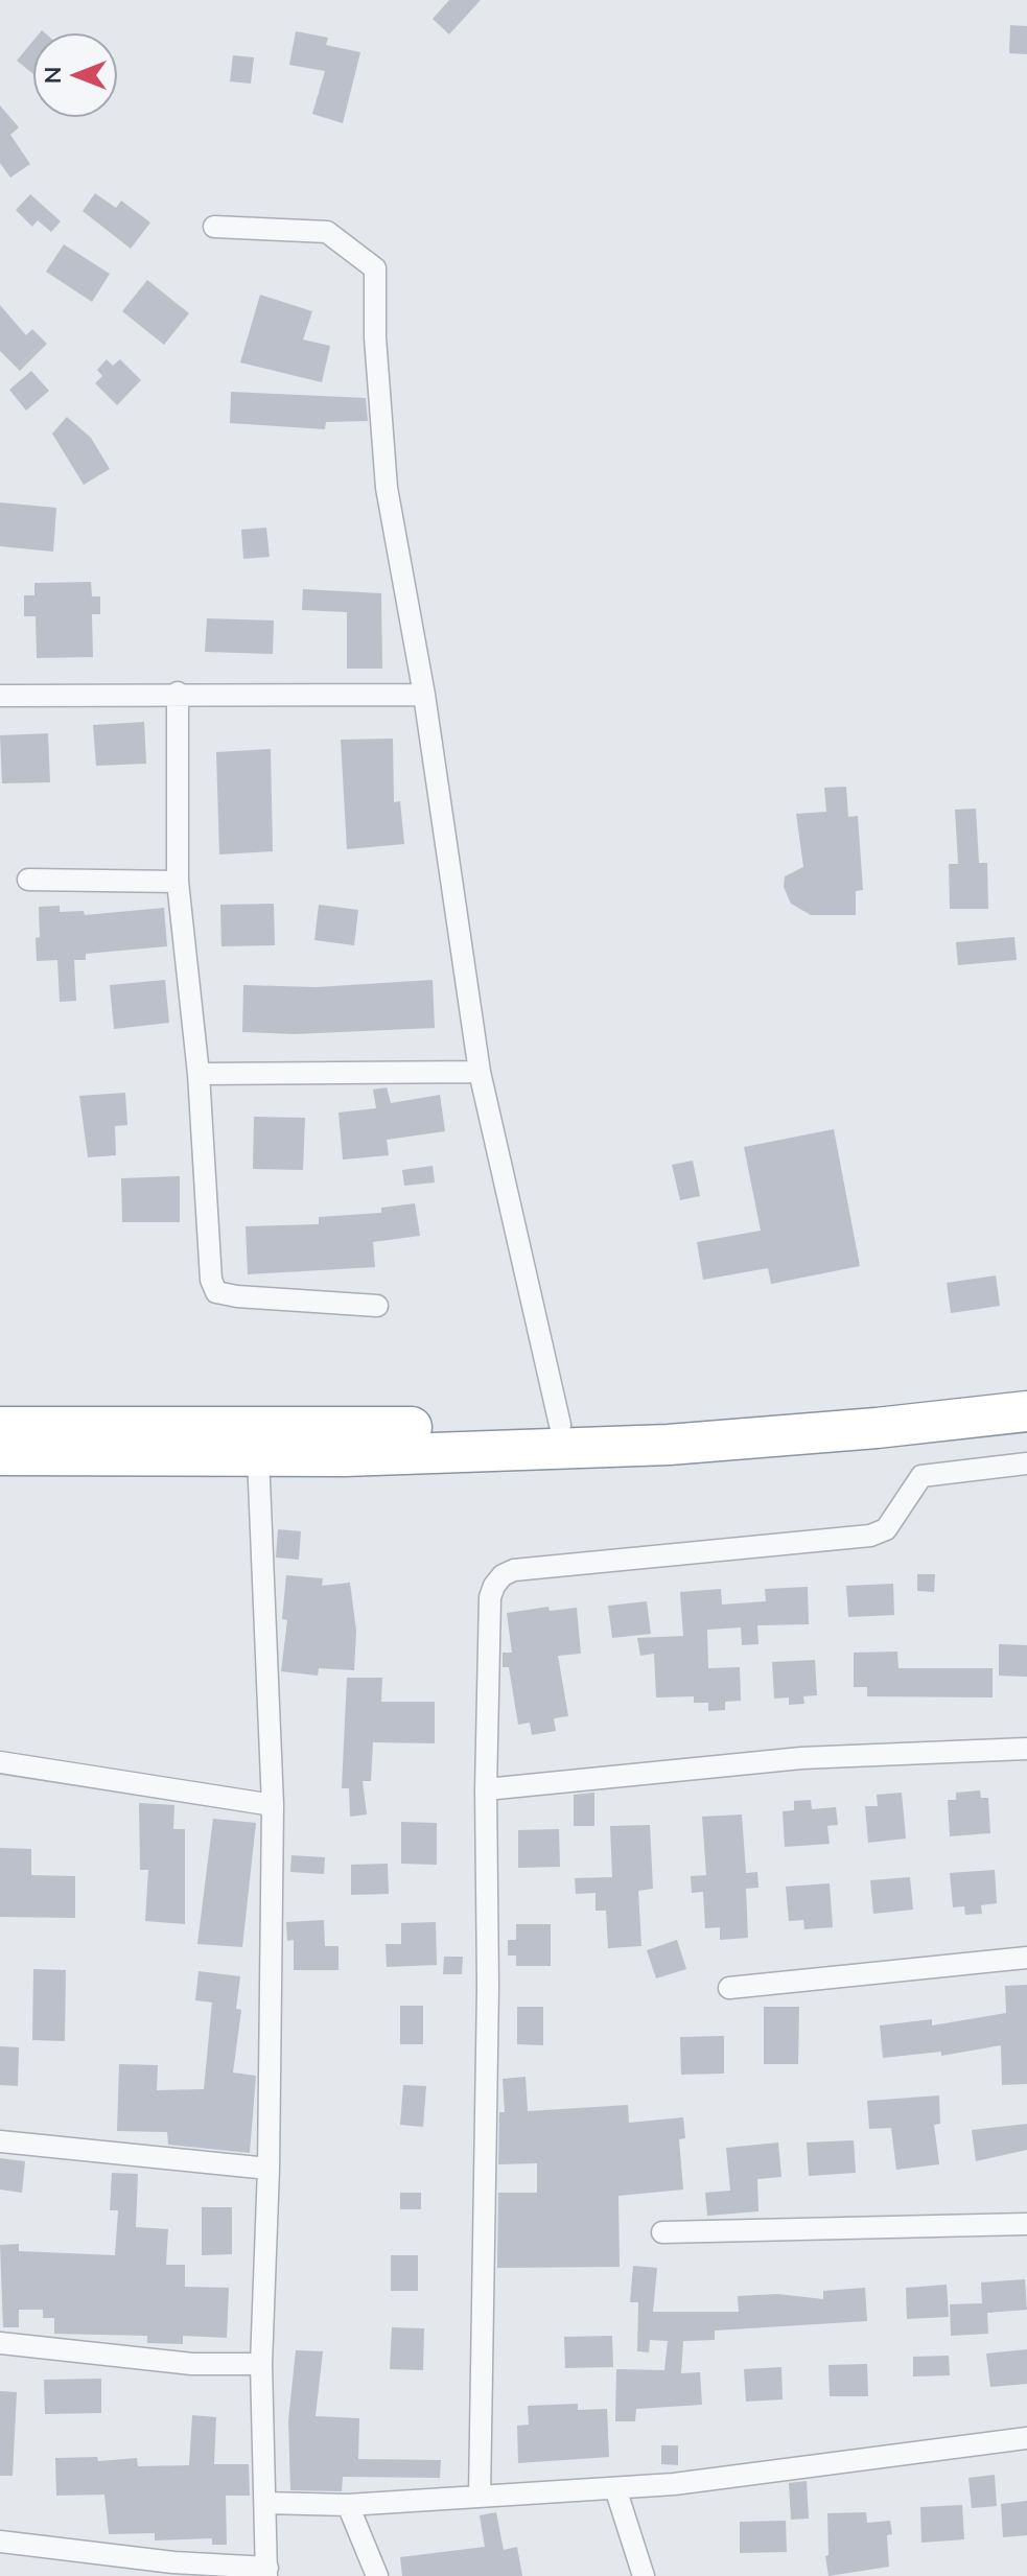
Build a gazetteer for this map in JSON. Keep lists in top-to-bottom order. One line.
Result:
{"north":"left"}
